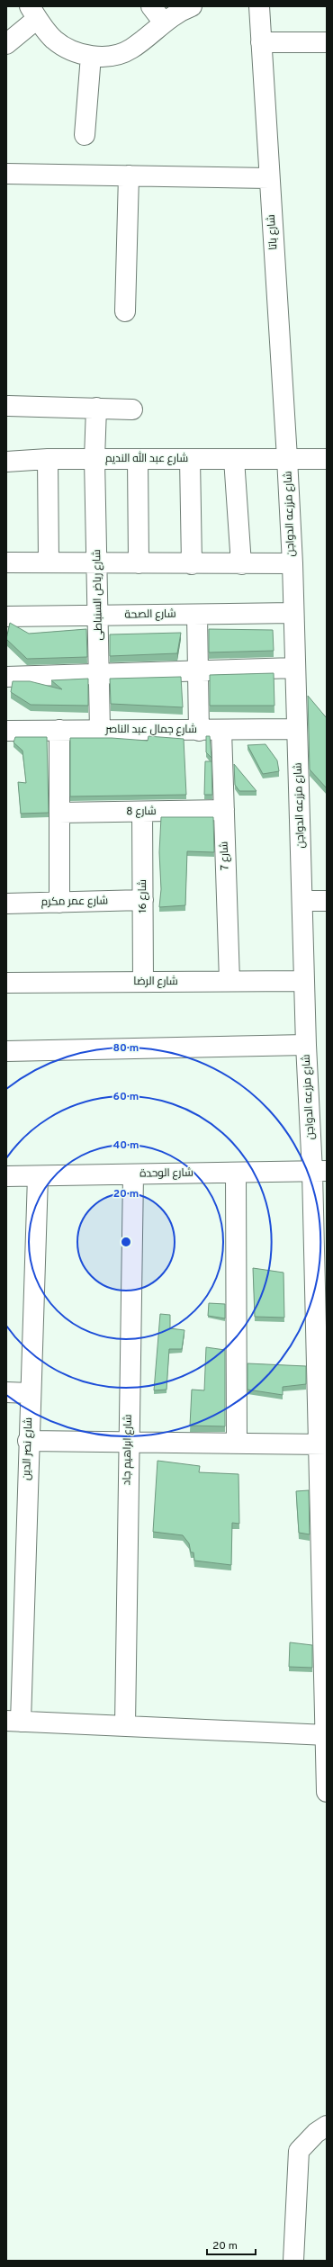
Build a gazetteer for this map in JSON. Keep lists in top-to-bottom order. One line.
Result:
{"streets":{"street":["شارع باتا","شارع عبد الله النديم","شارع مزرعه الدواجن","شارع رياض السنباطى","شارع الصحة","شارع جمال عبد الناصر","شارع 8","شارع 7","شارع 16","شارع عمر مكرم","شارع الرضا","شارع الوحدة","شارع نصر الدين","شارع ابراهيم جاد"]},"crossings":[["شارع باتا","شارع عبد الله النديم"],["شارع باتا","شارع مزرعه الدواجن"],["شارع عبد الله النديم","شارع مزرعه الدواجن"],["شارع عبد الله النديم","شارع رياض السنباطى"],["شارع مزرعه الدواجن","شارع الصحة"],["شارع مزرعه الدواجن","شارع جمال عبد الناصر"],["شارع مزرعه الدواجن","شارع الرضا"],["شارع مزرعه الدواجن","شارع الوحدة"],["شارع رياض السنباطى","شارع الصحة"],["شارع رياض السنباطى","شارع جمال عبد الناصر"],["شارع جمال عبد الناصر","شارع 7"],["شارع 8","شارع 7"],["شارع 8","شارع 16"],["شارع 7","شارع الرضا"],["شارع 16","شارع عمر مكرم"],["شارع 16","شارع الرضا"],["شارع الوحدة","شارع نصر الدين"],["شارع الوحدة","شارع ابراهيم جاد"]],"scale_bar":"20 m","rings":["80 m","60 m","40 m","20 m"]}
